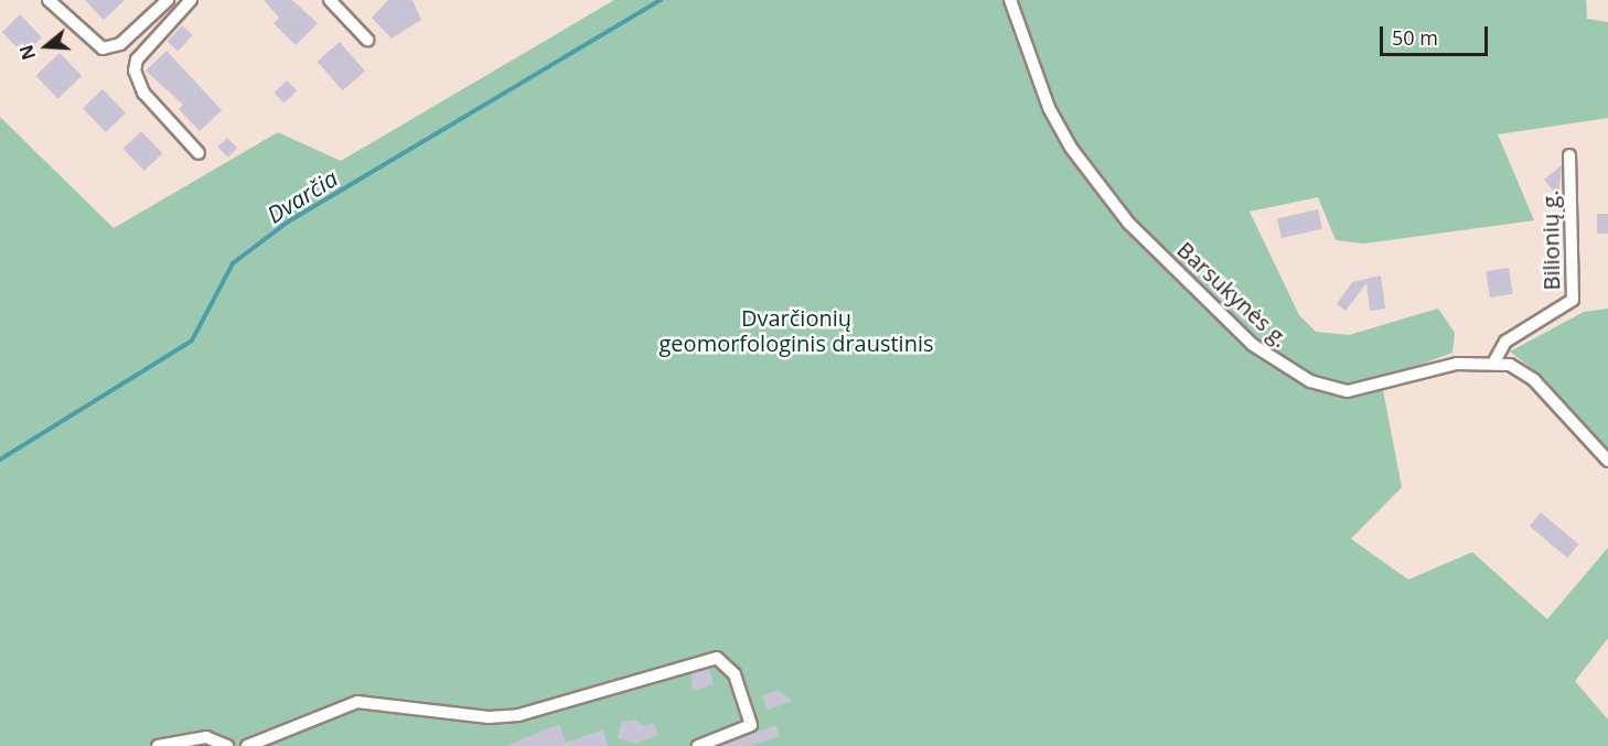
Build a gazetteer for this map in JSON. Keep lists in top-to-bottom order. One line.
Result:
{"streets":{"street":["Bilionių g.","Barsukynės g."]},"crossings":[["Bilionių g.","Barsukynės g."]],"water":["Dvarčia"],"parks":["Dvarčionių geomorfologinis draustinis"],"scale_bar":"50 m","north":"left"}
